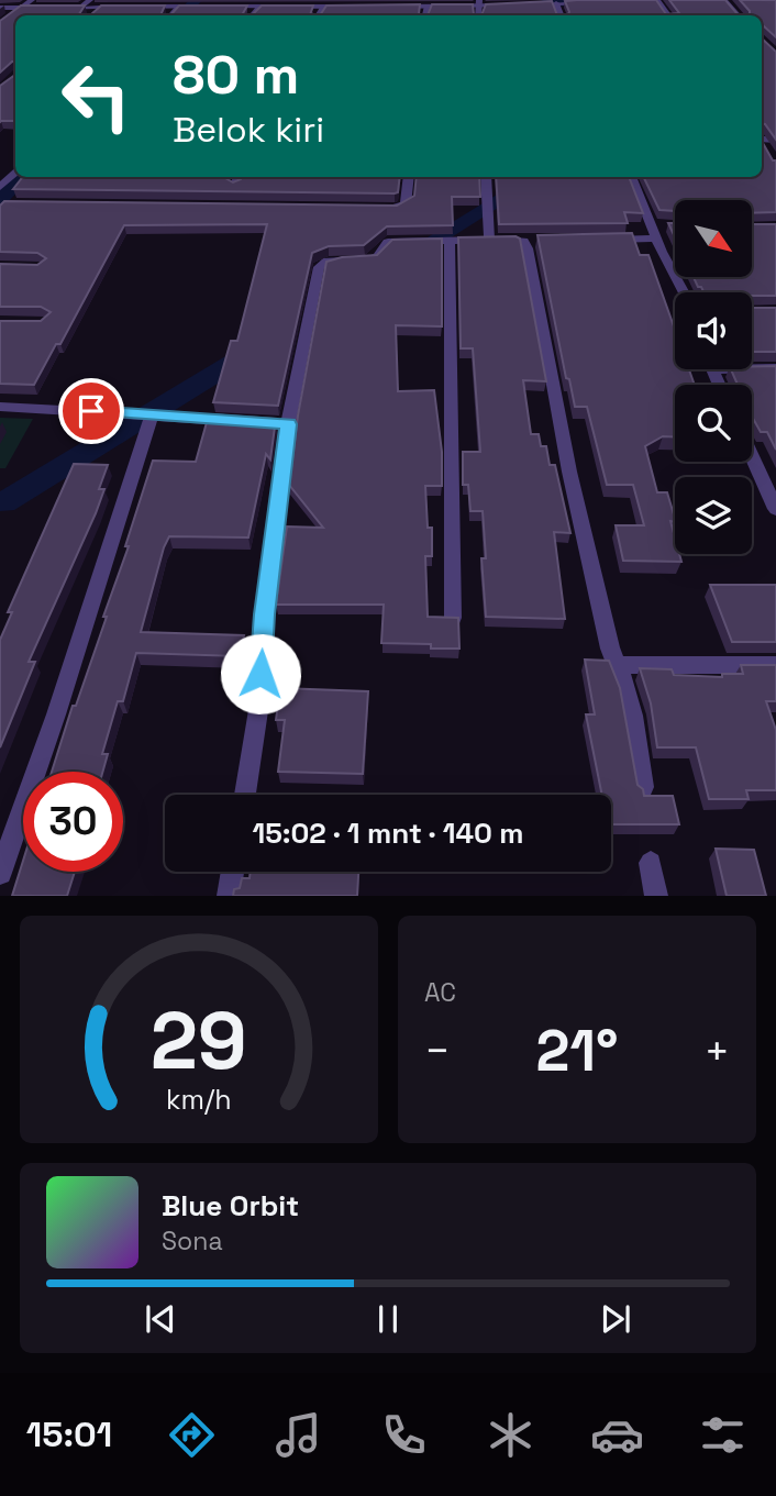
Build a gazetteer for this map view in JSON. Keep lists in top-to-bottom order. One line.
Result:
{"north":"bottom right","page":{"turn":["80 m","Belok kiri"],"limit":"30","trip":"15:02 · 1 mnt · 140 m","tile":"AC","heat":["−","21°","+"],"song":["Blue Orbit","Sona"],"tabs":"15:01","gauge":["29","km/h"]}}
